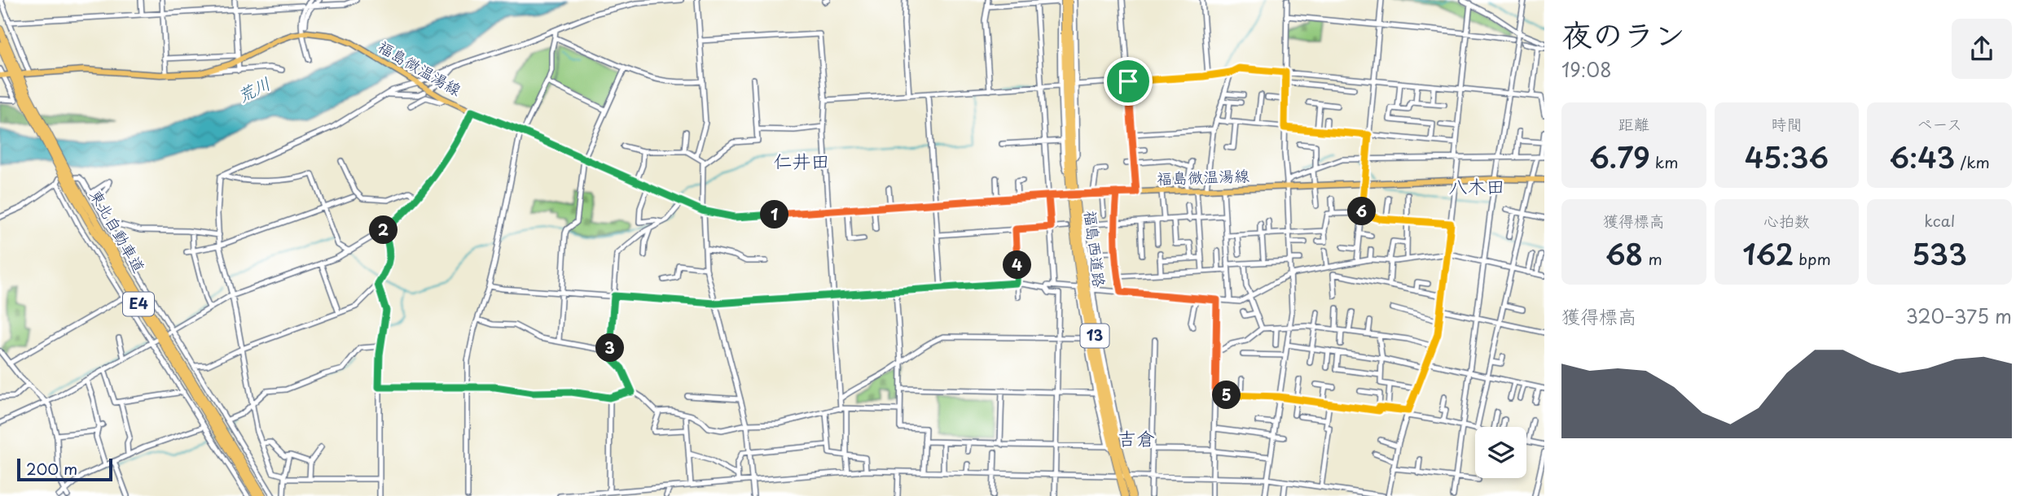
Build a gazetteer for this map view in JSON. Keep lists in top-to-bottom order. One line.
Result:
{"streets":{"highway":["東北自動車道","福島西道路","E4","13"],"main road":["福島微温湯線"]},"crossings":[["福島微温湯線","福島西道路"]],"districts":["仁井田","八木田","吉倉"],"water":["荒川"],"scale_bar":"200 m","page":{"heading":["夜のラン","19:08"],"stats":[["距離","6.79 km"],["時間","45:36"],["ペース","6:43 /km"],["獲得標高","68 m"],["心拍数","162 bpm"],["kcal","533"]],"pins":["6","1","2","4","3","5"],"chart":["獲得標高","320–375 m"],"scale":"200 m"}}
